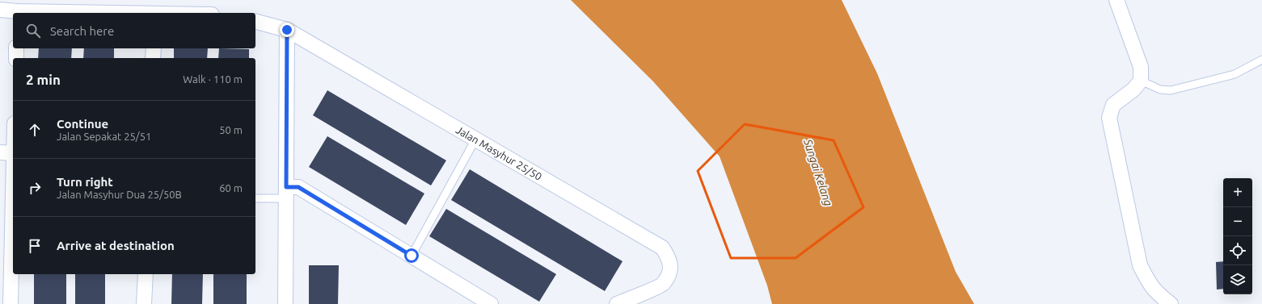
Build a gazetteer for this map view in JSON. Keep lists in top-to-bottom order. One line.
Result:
{"streets":{"street":["Jalan Masyhur 25/50"]},"water":["Sungai Kelang"],"page":{"search":"Search here","heading":["2 min","Walk · 110 m"],"list":[["Continue","Jalan Sepakat 25/51","50 m"],["Turn right","Jalan Masyhur Dua 25/50B","60 m"],"Arrive at destination"],"map_buttons":["+","−"]}}
